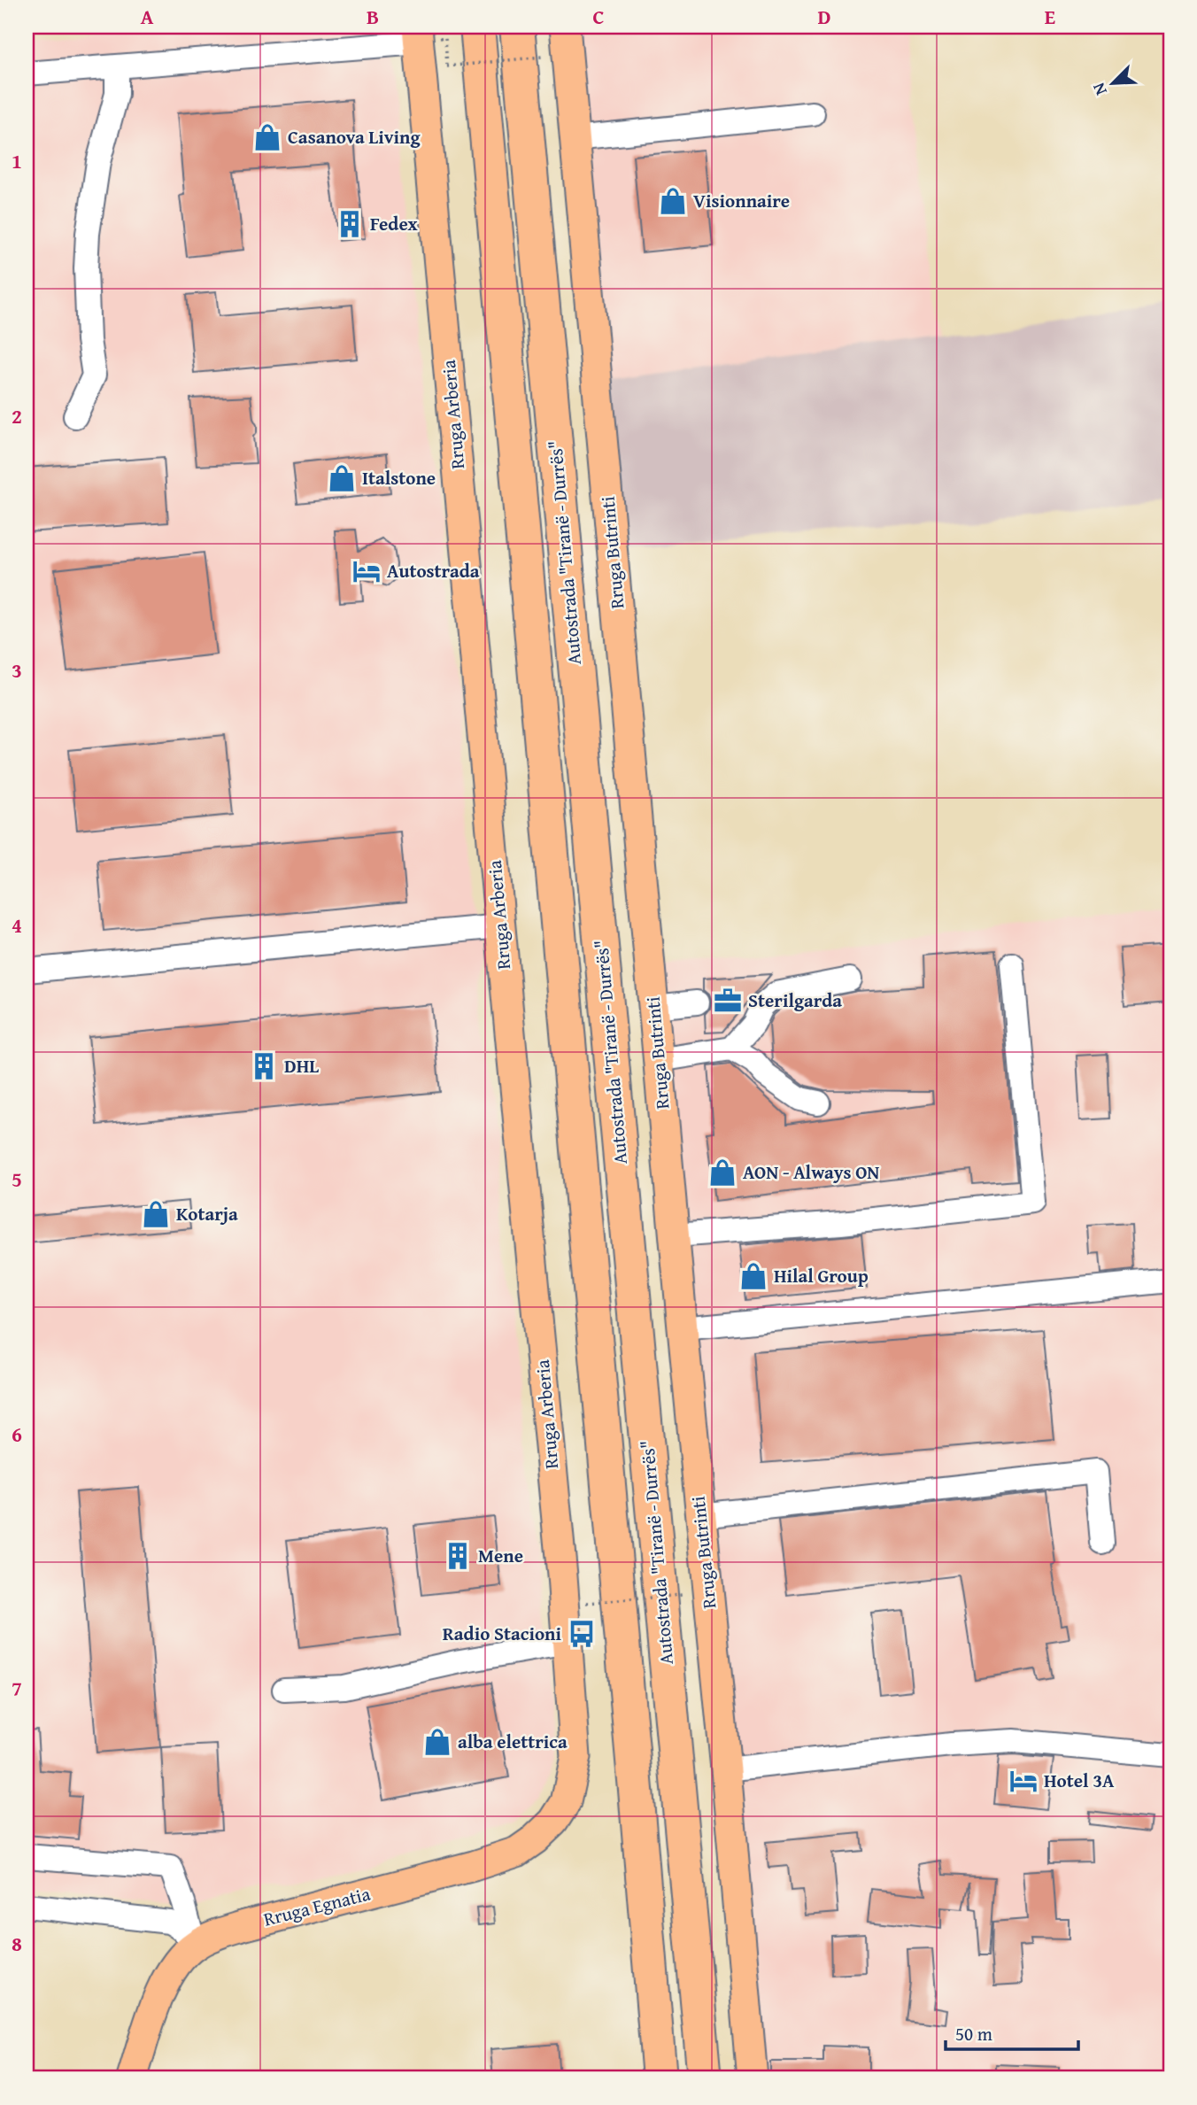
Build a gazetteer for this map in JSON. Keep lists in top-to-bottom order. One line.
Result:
{"streets":{"highway":["Autostrada \"Tiranë - Durrës\""],"main road":["Rruga Arberia","Rruga Butrinti","Rruga Egnatia"]},"crossings":[["Rruga Arberia","Rruga Egnatia"]],"places":{"shop":["Casanova Living","Visionnaire","Italstone","AON - Always ON","Kotarja","Hilal Group","alba elettrica"],"building":["Fedex","DHL","Mene"],"hotel":["Autostrada","Hotel 3A"],"office":["Sterilgarda"],"bus stop":["Radio Stacioni"]},"scale_bar":"50 m","north":"bottom left","grid":{"columns":["A","B","C","D","E"],"rows":["1","2","3","4","5","6","7","8"]}}
